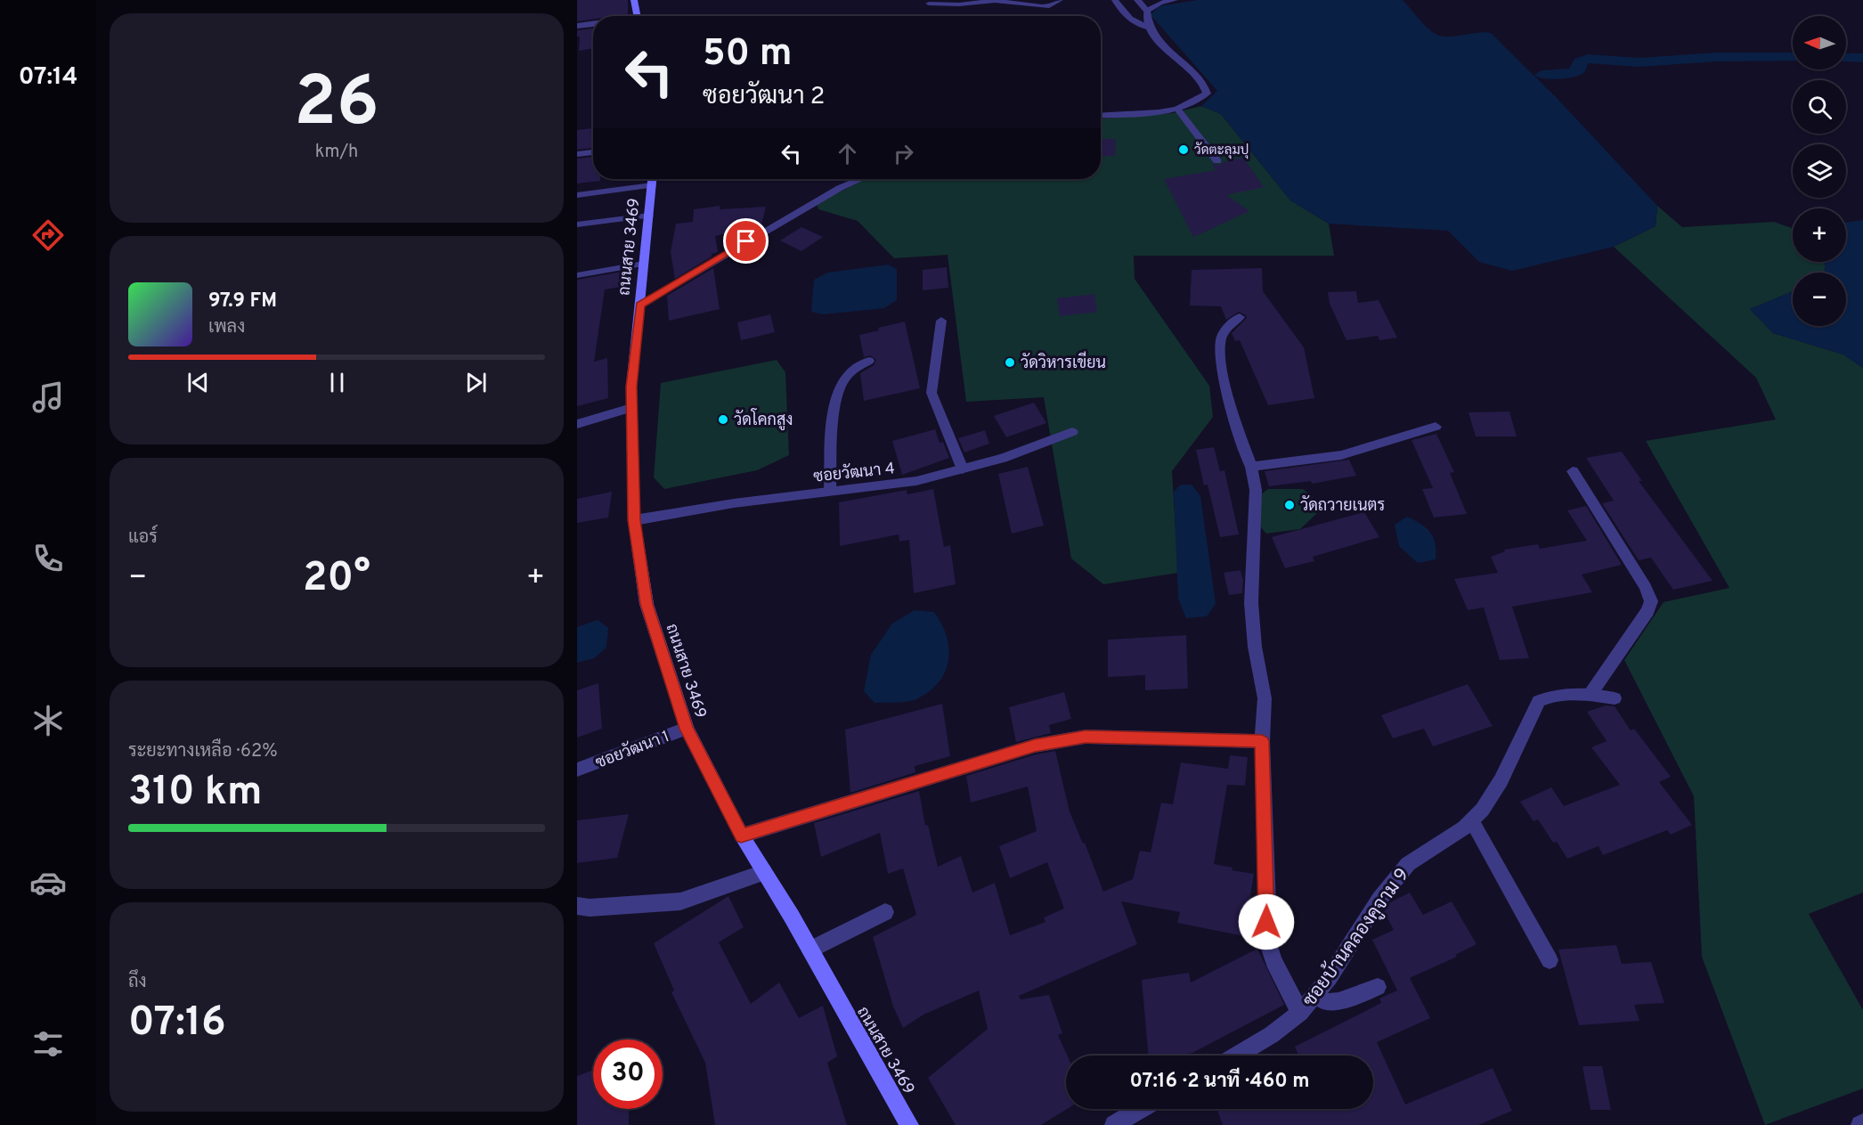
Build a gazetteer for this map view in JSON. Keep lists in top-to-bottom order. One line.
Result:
{"streets":{"street":["ถนนสาย 3469","ซอยวัฒนา 4","ซอยวัฒนา 1","ซอยบ้านคลองคูจาม 9"]},"crossings":[["ถนนสาย 3469","ซอยวัฒนา 4"],["ถนนสาย 3469","ซอยวัฒนา 1"]],"places":["วัดตะลุมปุ","วัดวิหารเขียน","วัดโคกสูง","วัดถวายเนตร"],"north":"left","page":{"tabs":"07:14","tile":[["26","km/h"],"แอร์",["ระยะทางเหลือ · 62%","310 km"],["ถึง","07:16"]],"map_buttons":["+","−"],"turn":["50 m","ซอยวัฒนา 2"],"song":["97.9 FM","เพลง"],"heat":["−","20°","+"],"limit":"30","trip":"07:16 · 2 นาที · 460 m"}}
